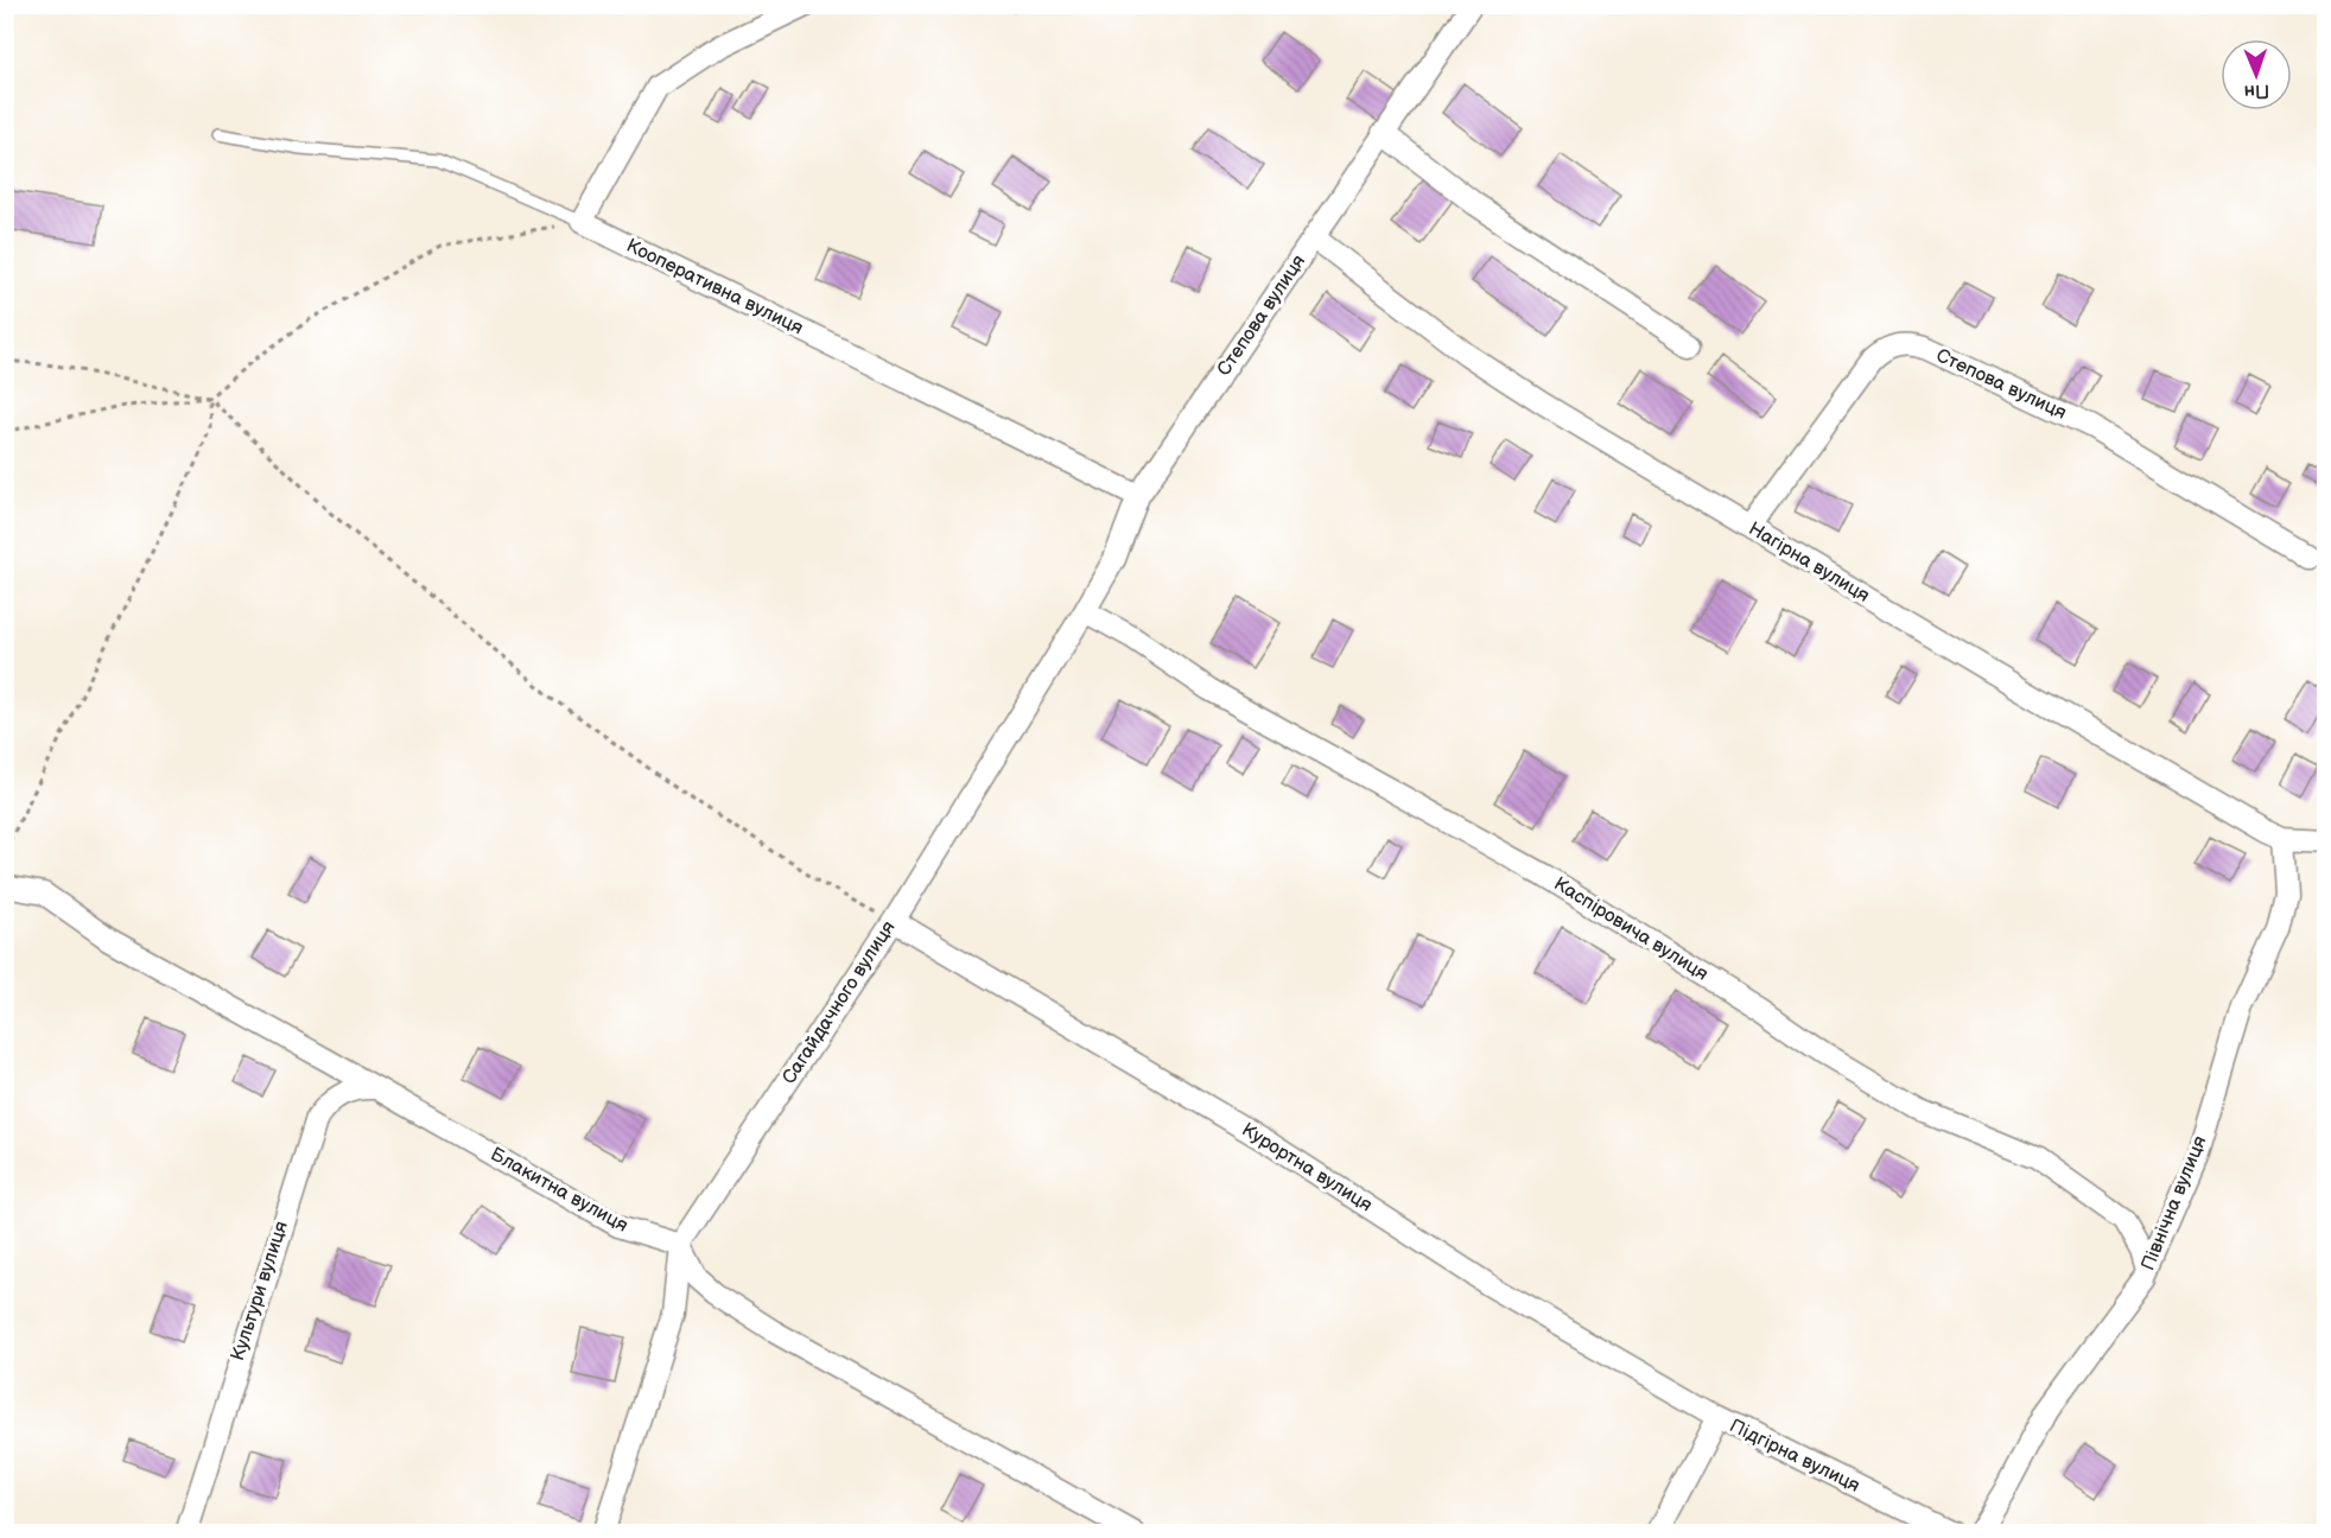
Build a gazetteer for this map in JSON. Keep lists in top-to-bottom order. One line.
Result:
{"streets":{"street":["Кооперативна вулиця","Степова вулиця","Нагірна вулиця","Каспіровича вулиця","Сагайдачного вулиця","Курортна вулиця","Блакитна вулиця","Північна вулиця","Культури вулиця","Підгірна вулиця"]},"crossings":[["Кооперативна вулиця","Степова вулиця"],["Кооперативна вулиця","Сагайдачного вулиця"],["Степова вулиця","Нагірна вулиця"],["Степова вулиця","Сагайдачного вулиця"],["Нагірна вулиця","Північна вулиця"],["Каспіровича вулиця","Сагайдачного вулиця"],["Каспіровича вулиця","Північна вулиця"],["Сагайдачного вулиця","Курортна вулиця"],["Сагайдачного вулиця","Блакитна вулиця"],["Курортна вулиця","Підгірна вулиця"],["Блакитна вулиця","Культури вулиця"]],"north":"bottom"}
